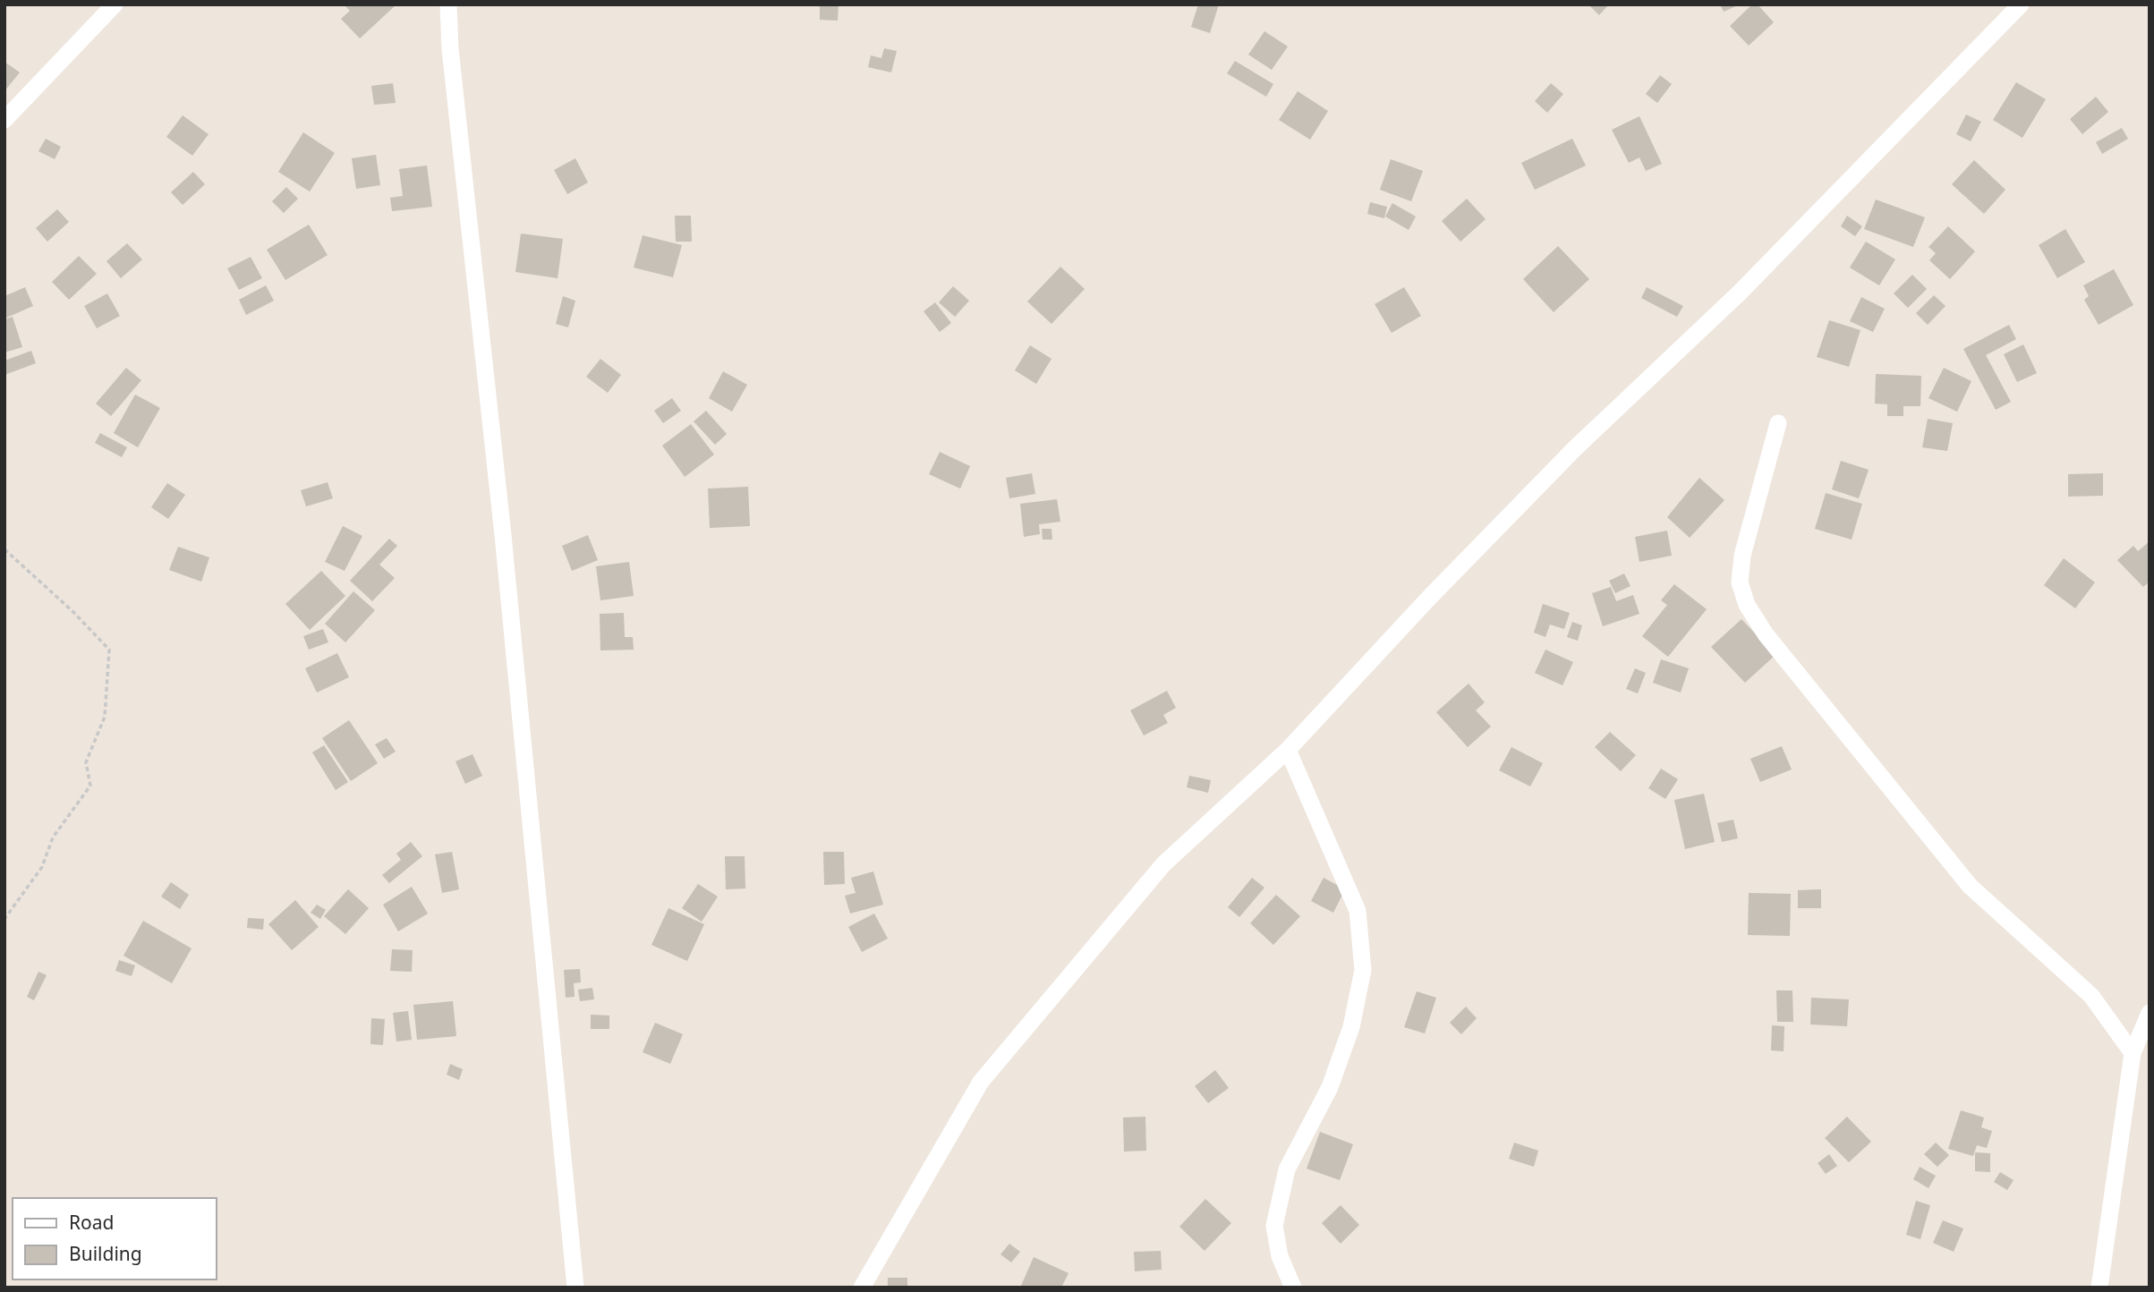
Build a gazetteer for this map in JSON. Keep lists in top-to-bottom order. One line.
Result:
{"legend":["Road","Building"]}
